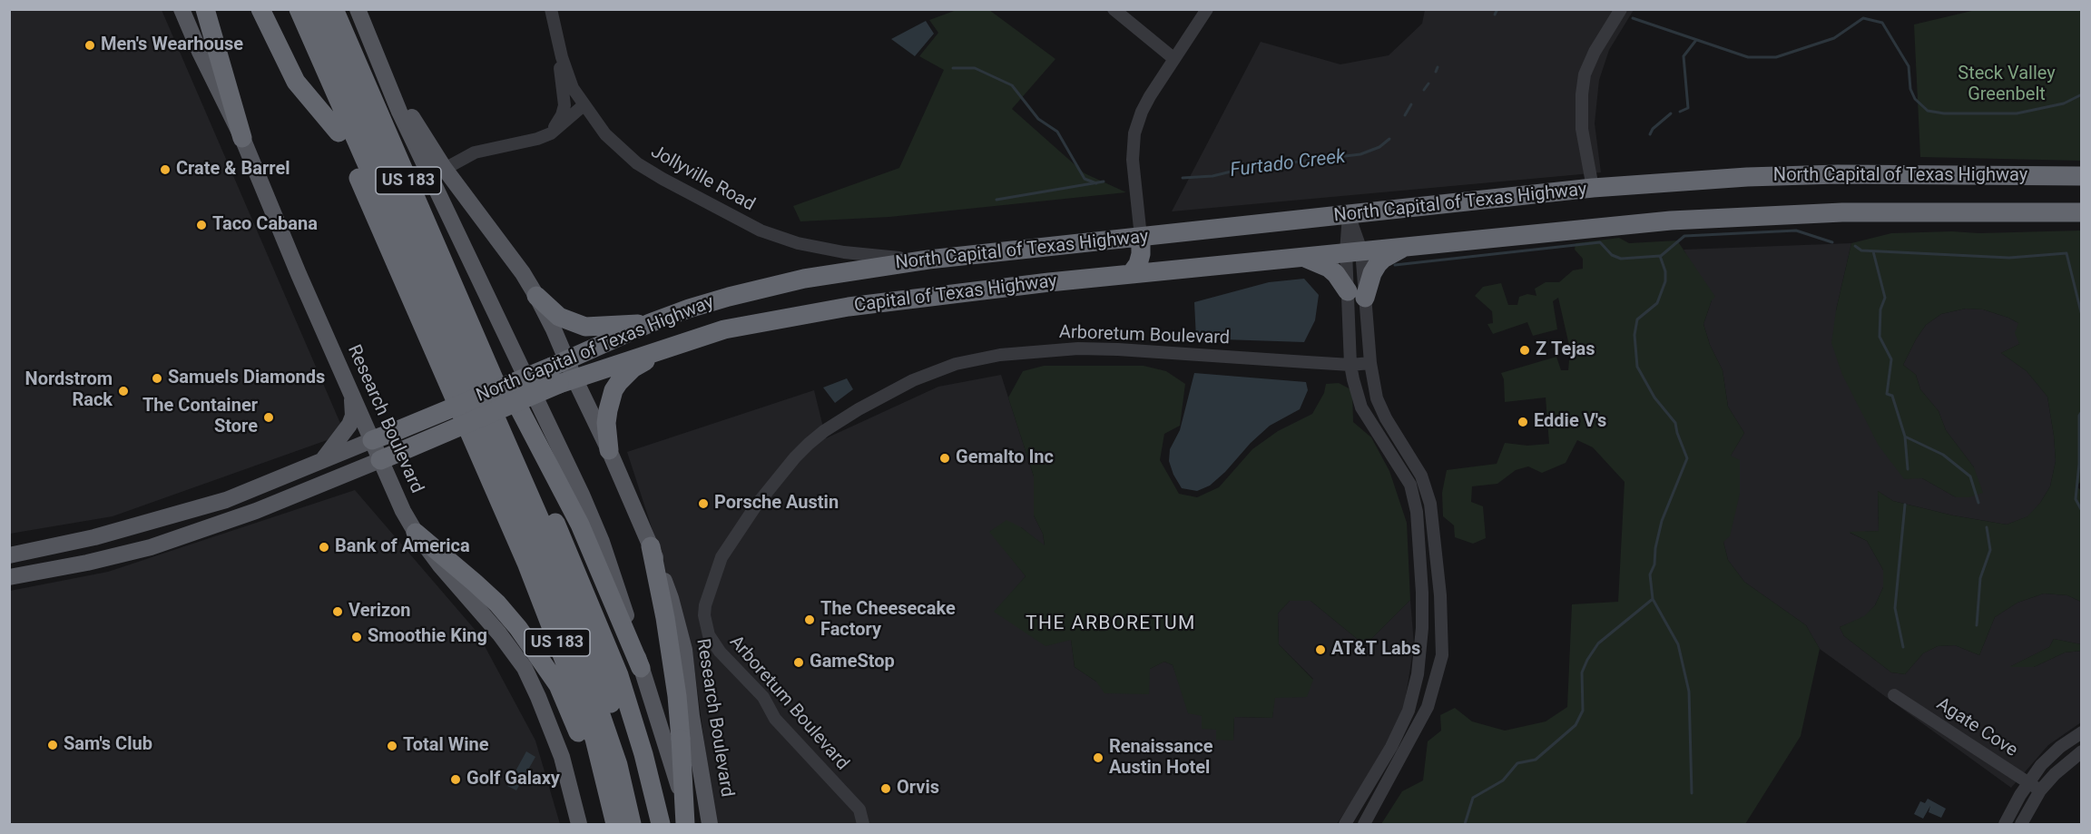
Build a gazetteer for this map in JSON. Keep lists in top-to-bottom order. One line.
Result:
{"streets":{"highway":["North Capital of Texas Highway","US 183","Capital of Texas Highway"],"main road":["Research Boulevard"],"street":["Jollyville Road","Arboretum Boulevard","Agate Cove"]},"crossings":[["North Capital of Texas Highway","Jollyville Road"],["North Capital of Texas Highway","Capital of Texas Highway"],["North Capital of Texas Highway","Research Boulevard"],["Capital of Texas Highway","Research Boulevard"]],"districts":["THE ARBORETUM"],"water":["Furtado Creek"],"parks":["Steck Valley Greenbelt"],"places":["Men's Wearhouse","Crate & Barrel","Taco Cabana","Z Tejas","Samuels Diamonds","Nordstrom Rack","The Container Store","Eddie V's","Gemalto Inc","Porsche Austin","Bank of America","Verizon","The Cheesecake Factory","Smoothie King","AT&T Labs","GameStop","Sam's Club","Total Wine","Renaissance Austin Hotel","Golf Galaxy","Orvis"]}
